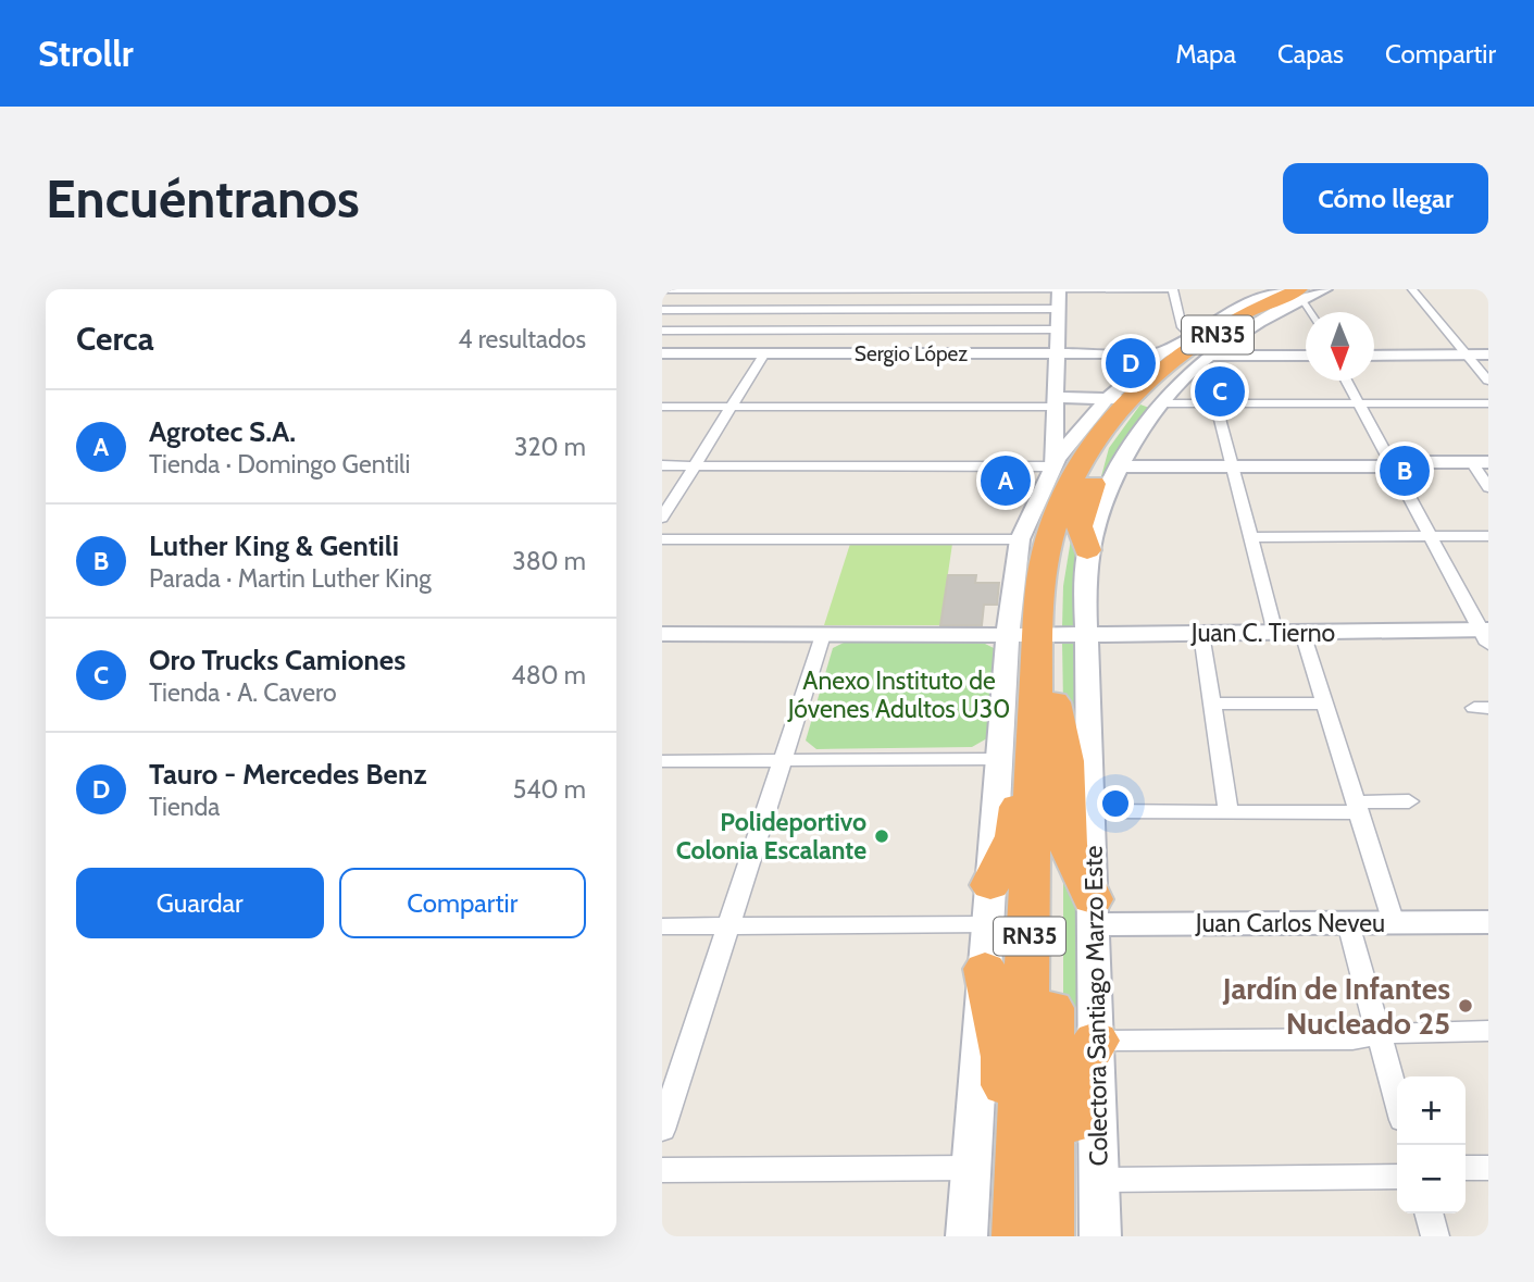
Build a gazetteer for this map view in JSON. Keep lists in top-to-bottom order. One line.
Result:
{"streets":{"highway":["RN35"],"street":["Sergio López","Juan C. Tierno","Juan Carlos Neveu","Colectora Santiago Marzo Este"]},"crossings":[["RN35","Juan C. Tierno"],["RN35","Colectora Santiago Marzo Este"],["Sergio López","Colectora Santiago Marzo Este"],["Juan C. Tierno","Colectora Santiago Marzo Este"],["Juan Carlos Neveu","Colectora Santiago Marzo Este"]],"parks":["Anexo Instituto de Jóvenes Adultos U30"],"places":["Polideportivo Colonia Escalante","Jardín de Infantes Nucleado 25"],"north":"bottom","page":{"header":"Strollr","nav":["Mapa","Capas","Compartir"],"buttons":["Cómo llegar",["Guardar","Compartir"]],"title":"Encuéntranos","heading":["Cerca","4 resultados"],"pins":["D","C","B","A"],"list":[{"mark":"A","name":"Agrotec S.A.","note":"Tienda · Domingo Gentili","value":"320 m"},{"mark":"B","name":"Luther King & Gentili","note":"Parada · Martin Luther King","value":"380 m"},{"mark":"C","name":"Oro Trucks Camiones","note":"Tienda · A. Cavero","value":"480 m"},{"mark":"D","name":"Tauro - Mercedes Benz","note":"Tienda","value":"540 m"}],"map_buttons":["+","−"]}}
